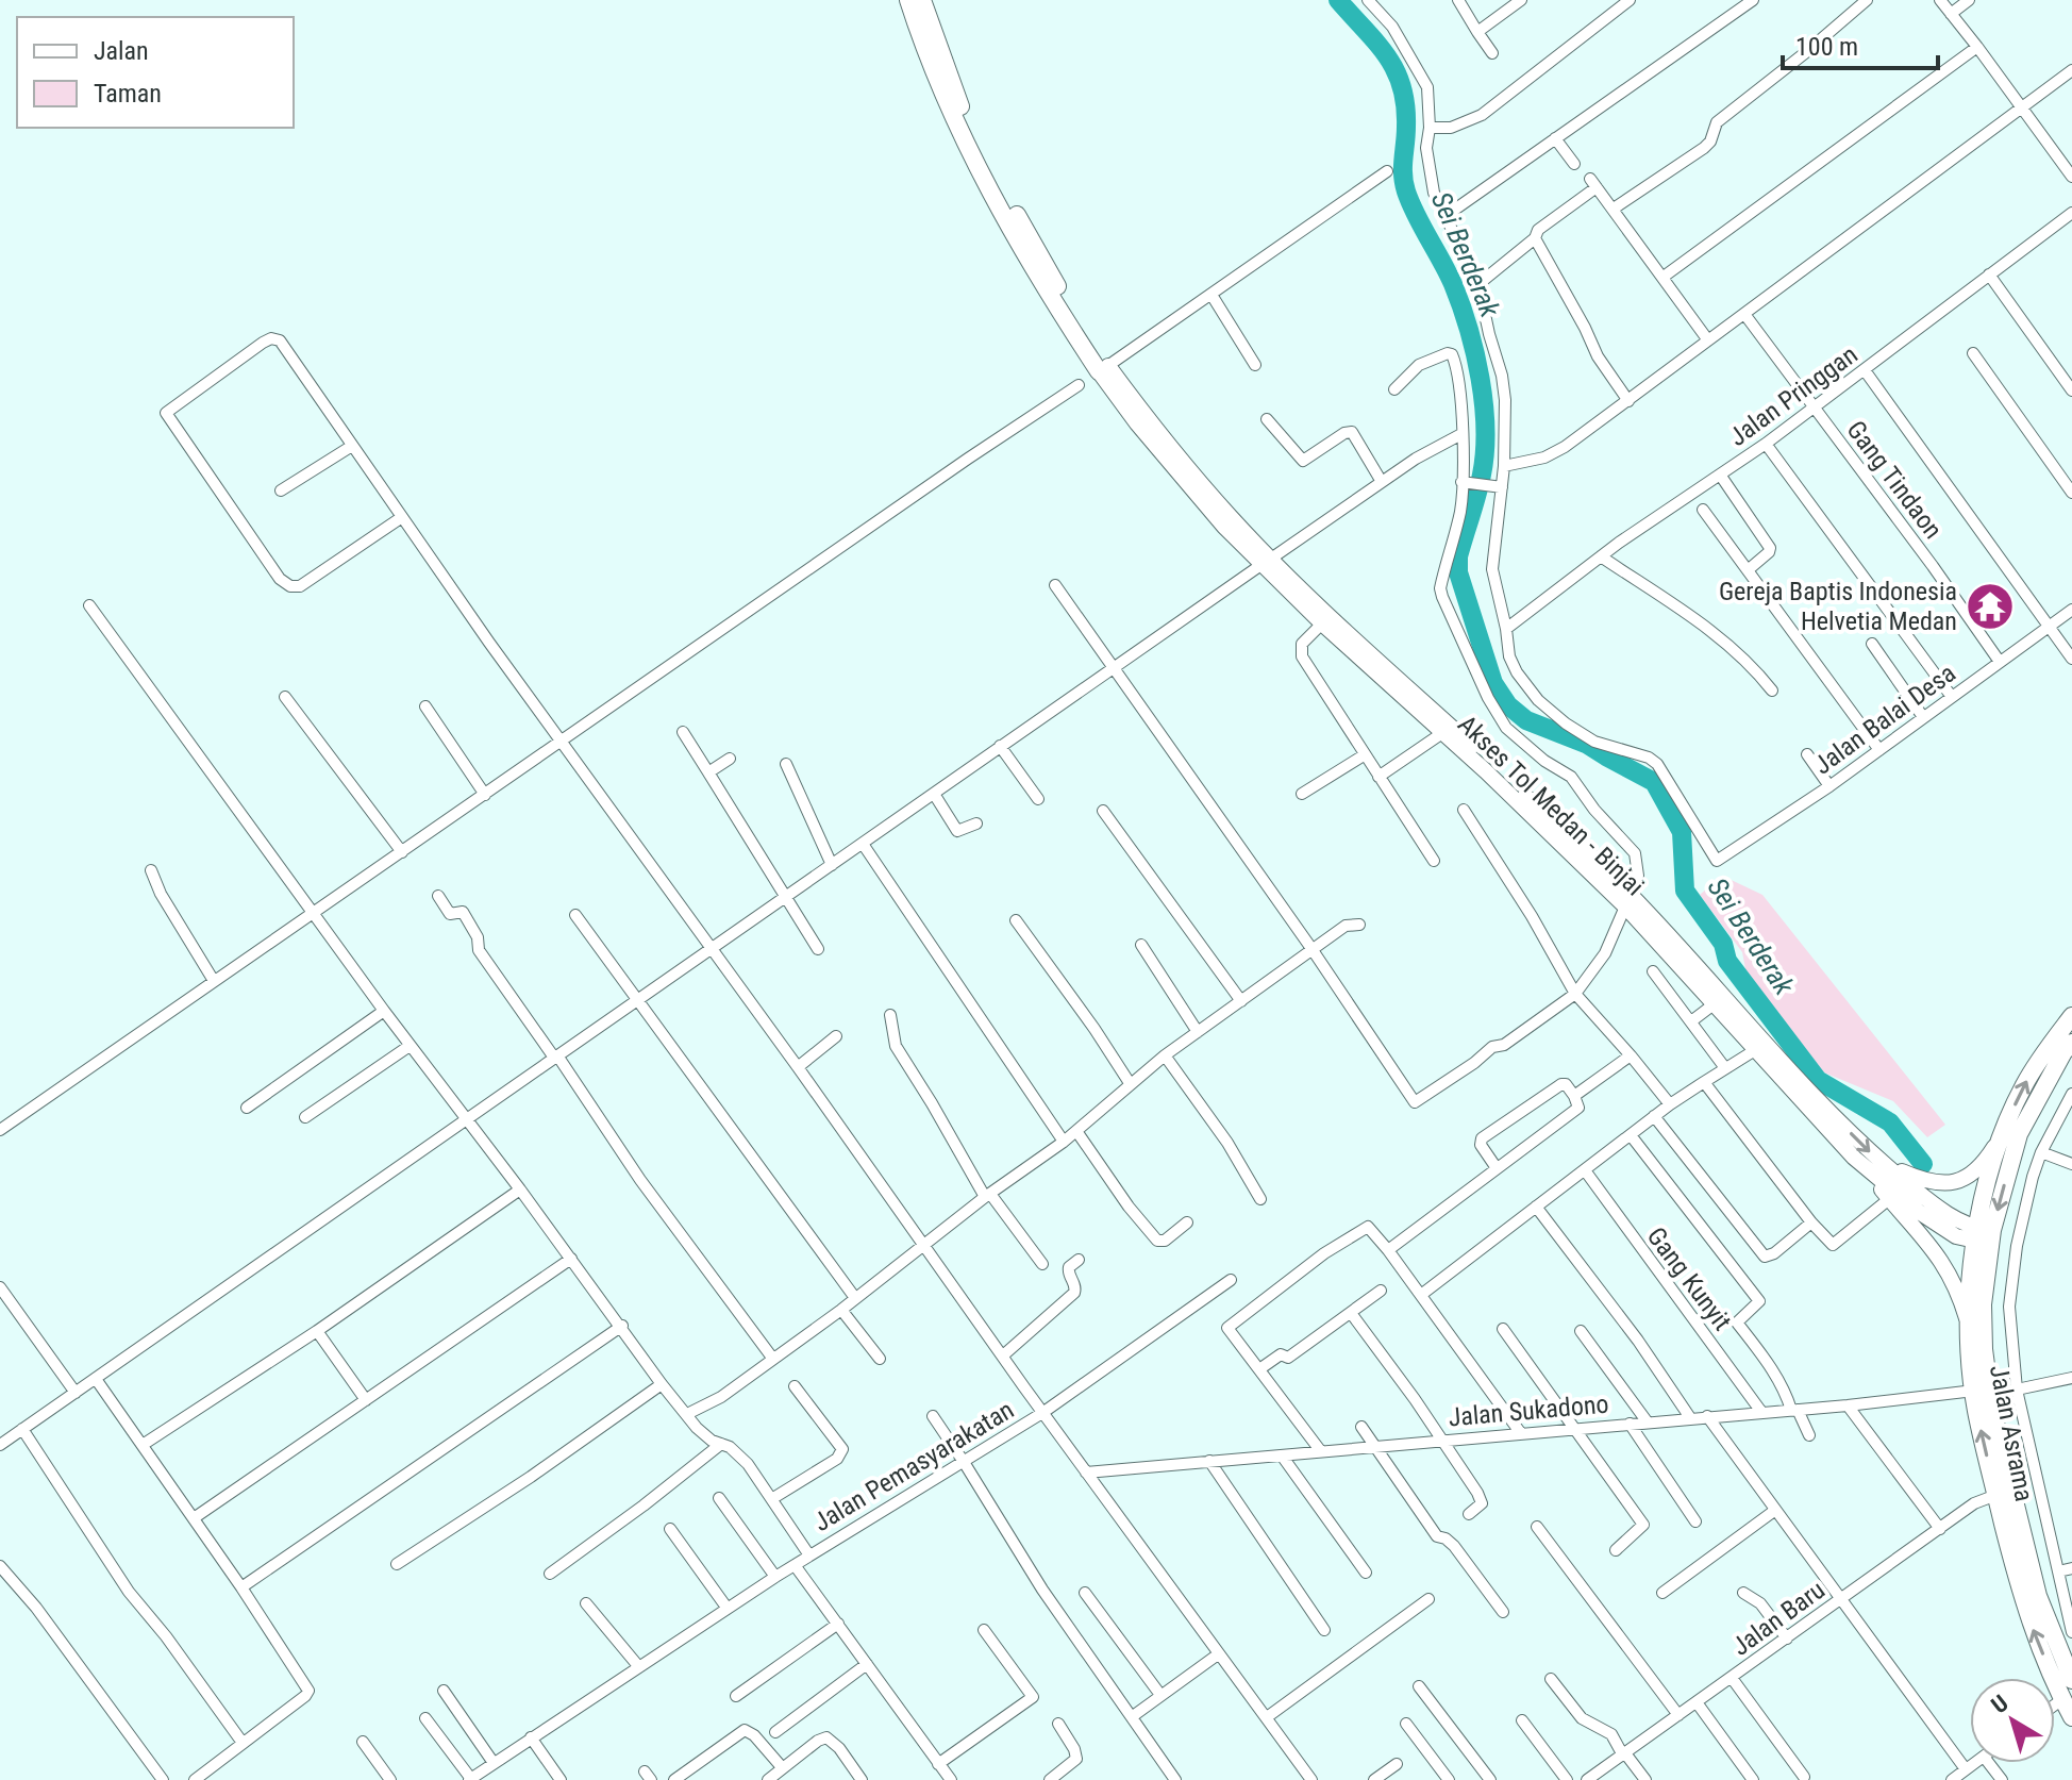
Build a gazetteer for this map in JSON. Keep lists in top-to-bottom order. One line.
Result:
{"streets":{"highway":["Jalan Asrama"],"main road":["Akses Tol Medan - Binjai"],"street":["Jalan Pringgan","Gang Tindaon","Jalan Balai Desa","Gang Kunyit","Jalan Sukadono","Jalan Pemasyarakatan","Jalan Baru"]},"crossings":[["Jalan Pringgan","Gang Tindaon"],["Jalan Pringgan","Jalan Balai Desa"],["Gang Tindaon","Jalan Balai Desa"],["Akses Tol Medan - Binjai","Jalan Asrama"],["Gang Kunyit","Jalan Sukadono"],["Jalan Sukadono","Jalan Asrama"],["Jalan Sukadono","Jalan Pemasyarakatan"],["Jalan Asrama","Jalan Baru"]],"water":["Sei Berderak"],"places":{"temple":["Gereja Baptis Indonesia Helvetia Medan"]},"legend":["Jalan","Taman"],"scale_bar":"100 m","north":"top left"}
